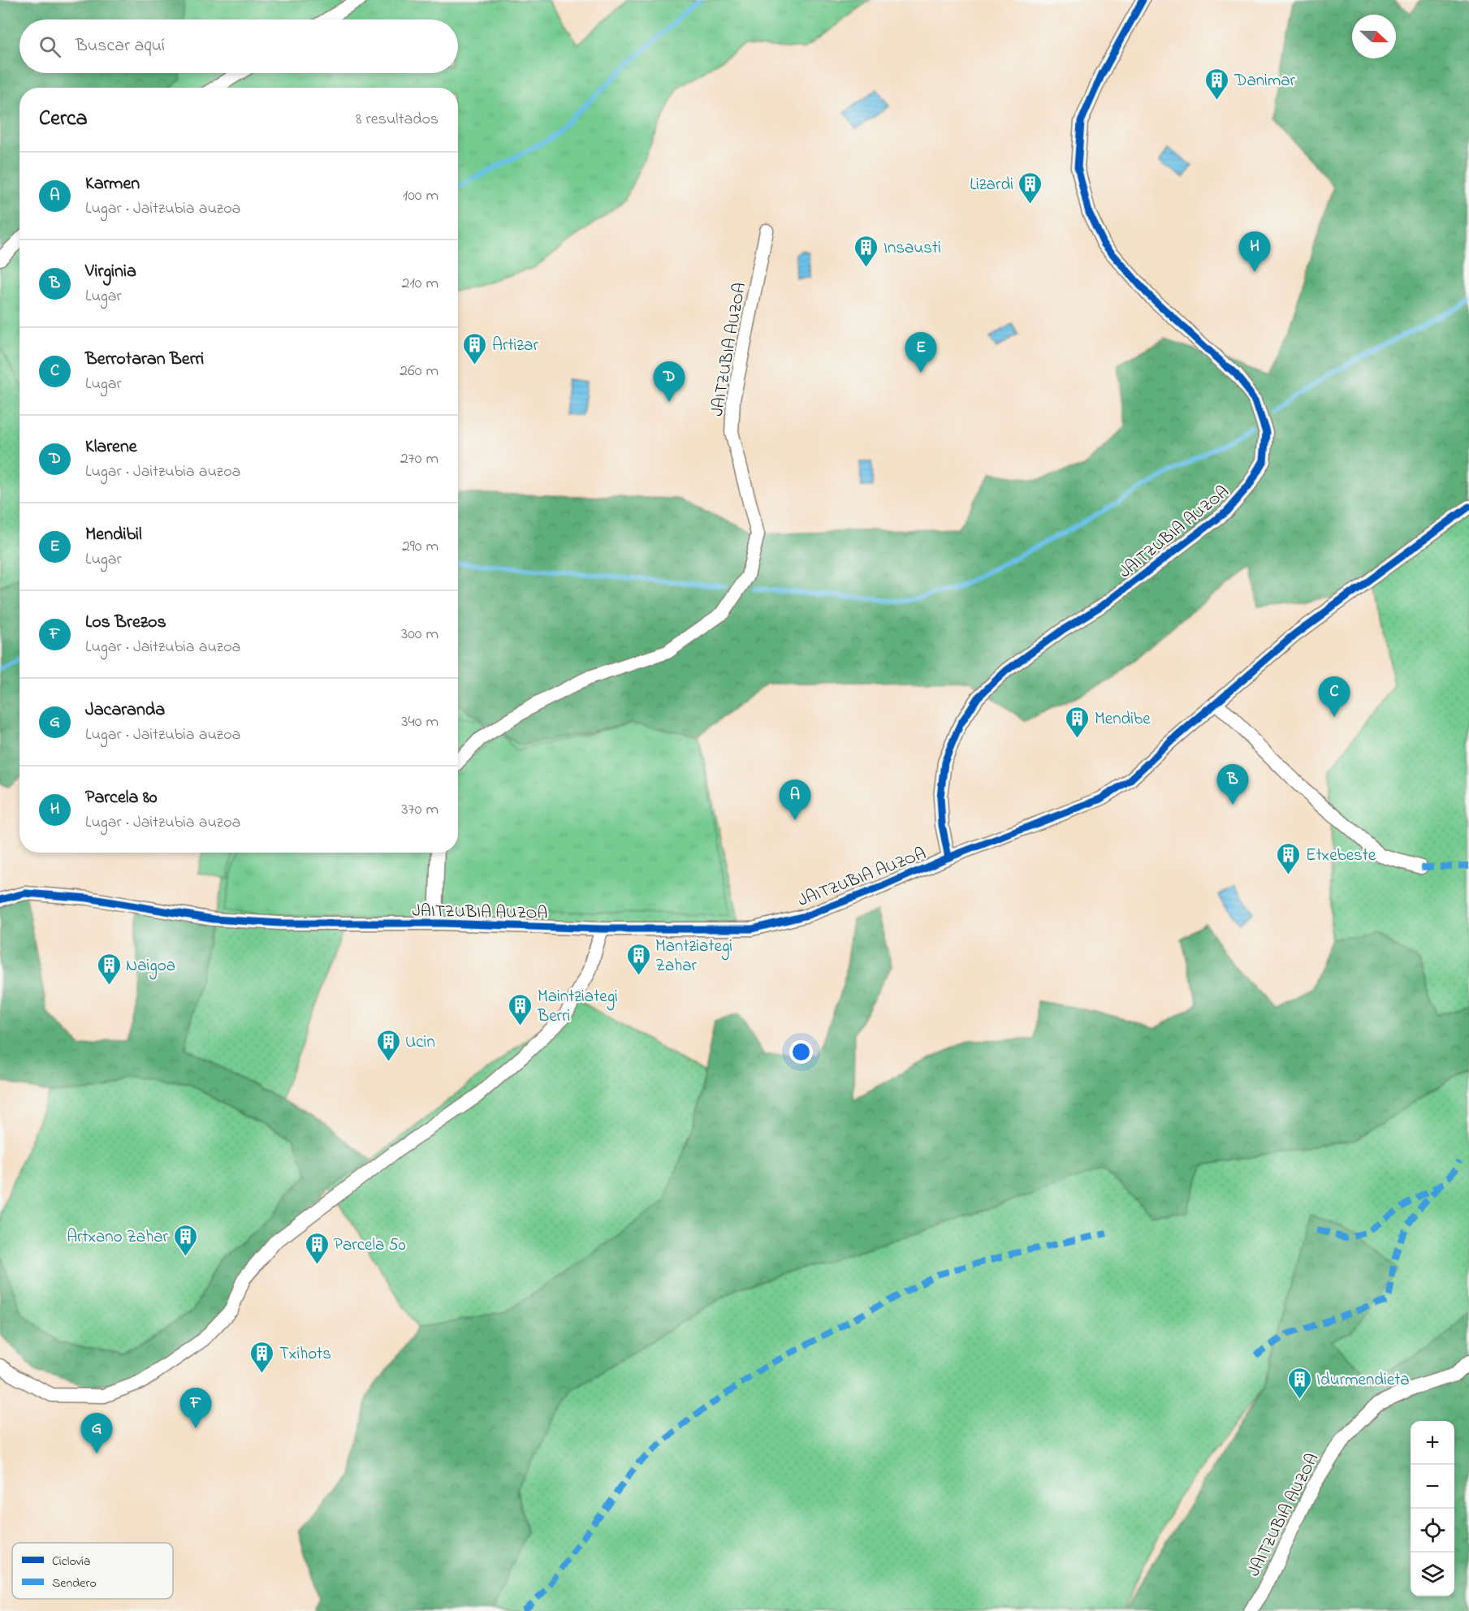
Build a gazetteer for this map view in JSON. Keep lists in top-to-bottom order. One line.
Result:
{"streets":{"street":["JAITZUBIA AUZOA"]},"places":{"building":["Danimar","Lizardi","Insausti","Artizar","Mendibe","Etxebeste","Mantziategi Zahar","Naigoa","Maintziategi Berri","Ucin","Artxano Zahar","Parcela 50","Txihots","Idurmendieta"]},"legend":["Ciclovía","Sendero"],"north":"right","page":{"search":"Buscar aquí","heading":["Cerca","8 resultados"],"list":[{"mark":"A","name":"Karmen","note":"Lugar · Jaitzubia auzoa","value":"100 m"},{"mark":"B","name":"Virginia","note":"Lugar","value":"210 m"},{"mark":"C","name":"Berrotaran Berri","note":"Lugar","value":"260 m"},{"mark":"D","name":"Klarene","note":"Lugar · Jaitzubia auzoa","value":"270 m"},{"mark":"E","name":"Mendibil","note":"Lugar","value":"290 m"},{"mark":"F","name":"Los Brezos","note":"Lugar · Jaitzubia auzoa","value":"300 m"},{"mark":"G","name":"Jacaranda","note":"Lugar · Jaitzubia auzoa","value":"340 m"},{"mark":"H","name":"Parcela 80","note":"Lugar · Jaitzubia auzoa","value":"370 m"}],"pins":["H","E","D","C","B","A","F","G"],"map_buttons":["+","−"]}}
